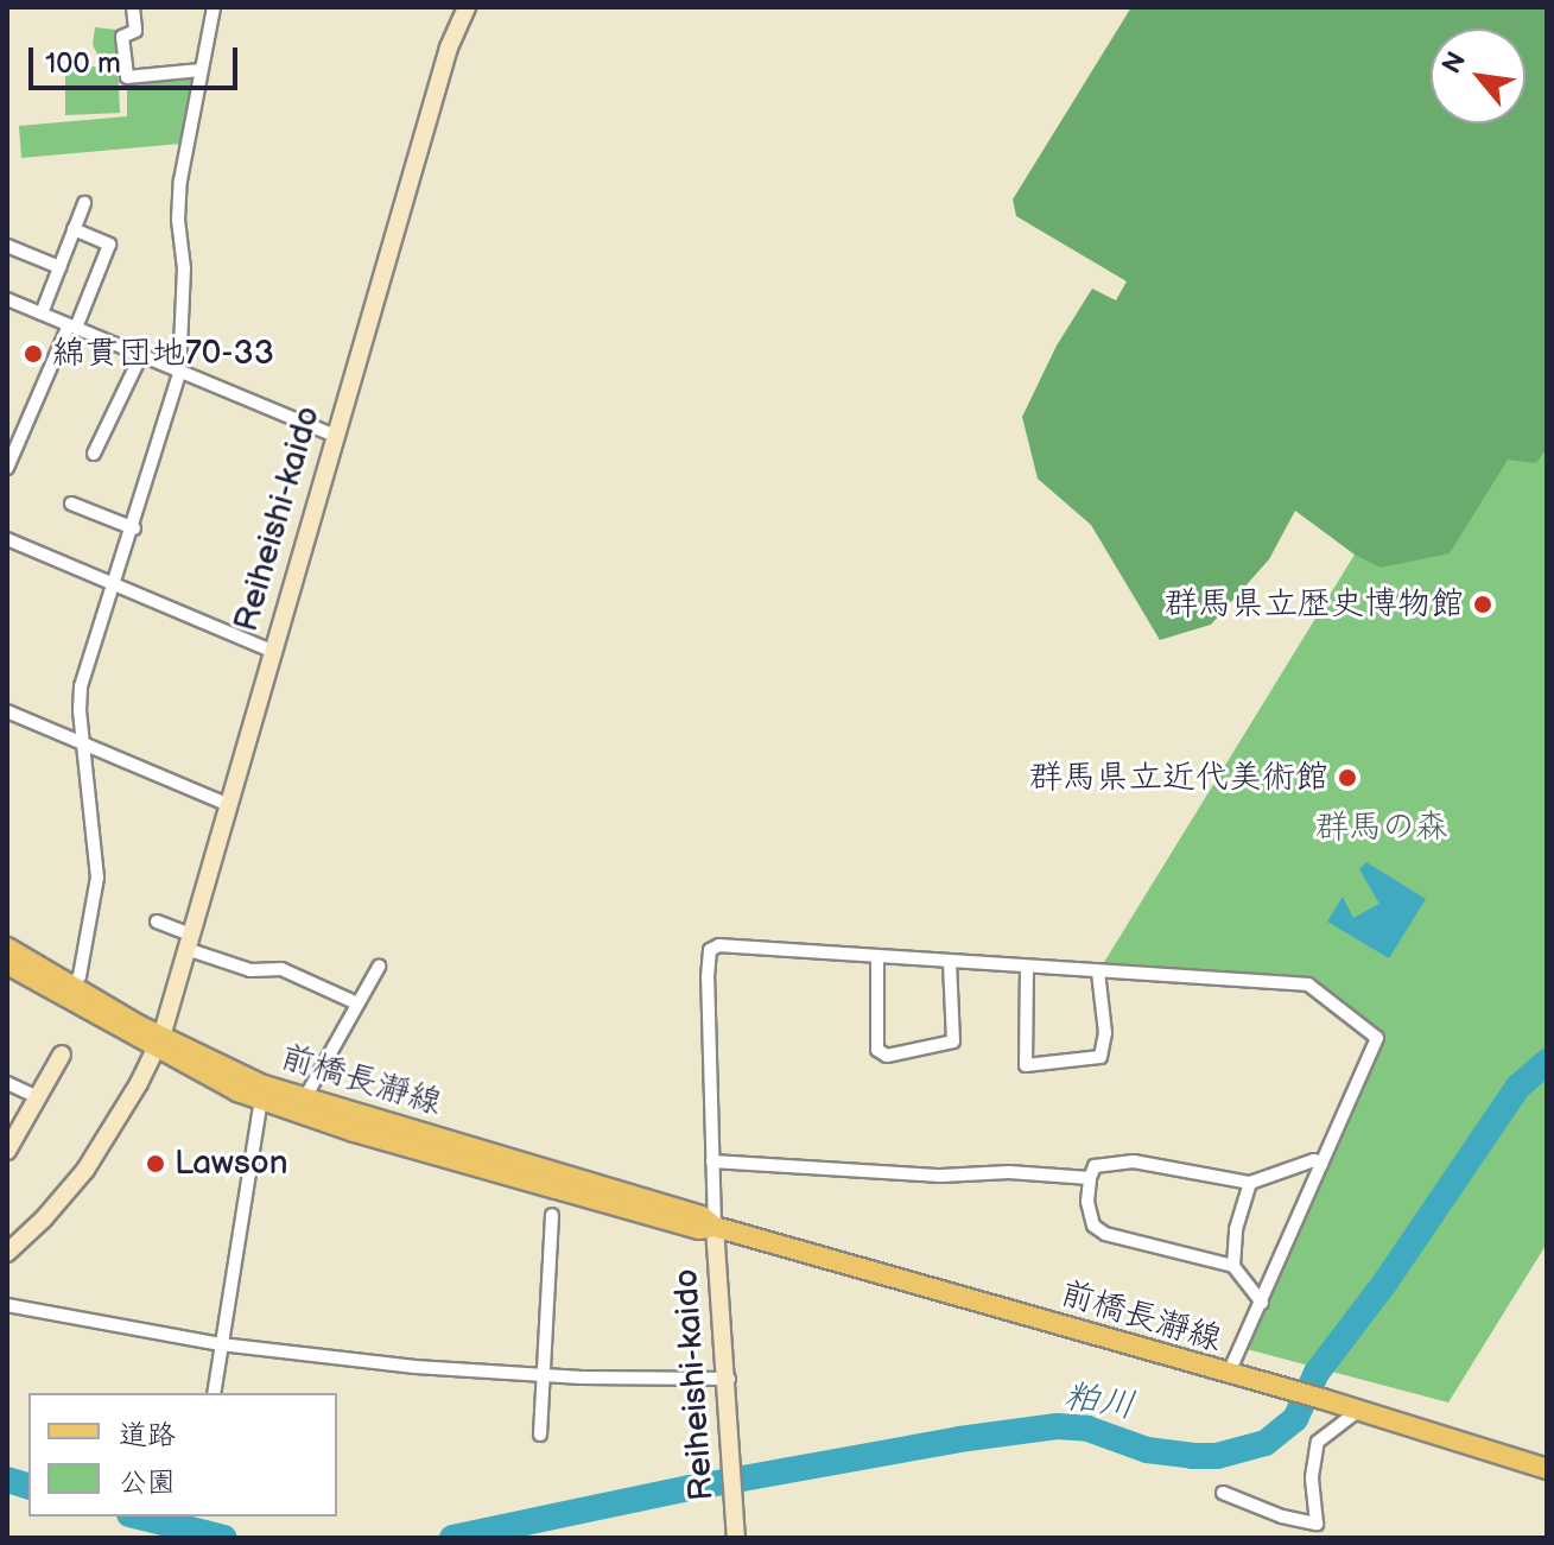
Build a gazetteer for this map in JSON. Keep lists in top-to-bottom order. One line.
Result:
{"streets":{"main road":["Reiheishi-kaido","前橋長瀞線"]},"crossings":[["Reiheishi-kaido","前橋長瀞線"]],"water":["粕川"],"parks":["群馬の森"],"places":["綿貫団地70-33","群馬県立歴史博物館","群馬県立近代美術館","Lawson"],"legend":["道路","公園"],"scale_bar":"100 m","north":"top left"}
